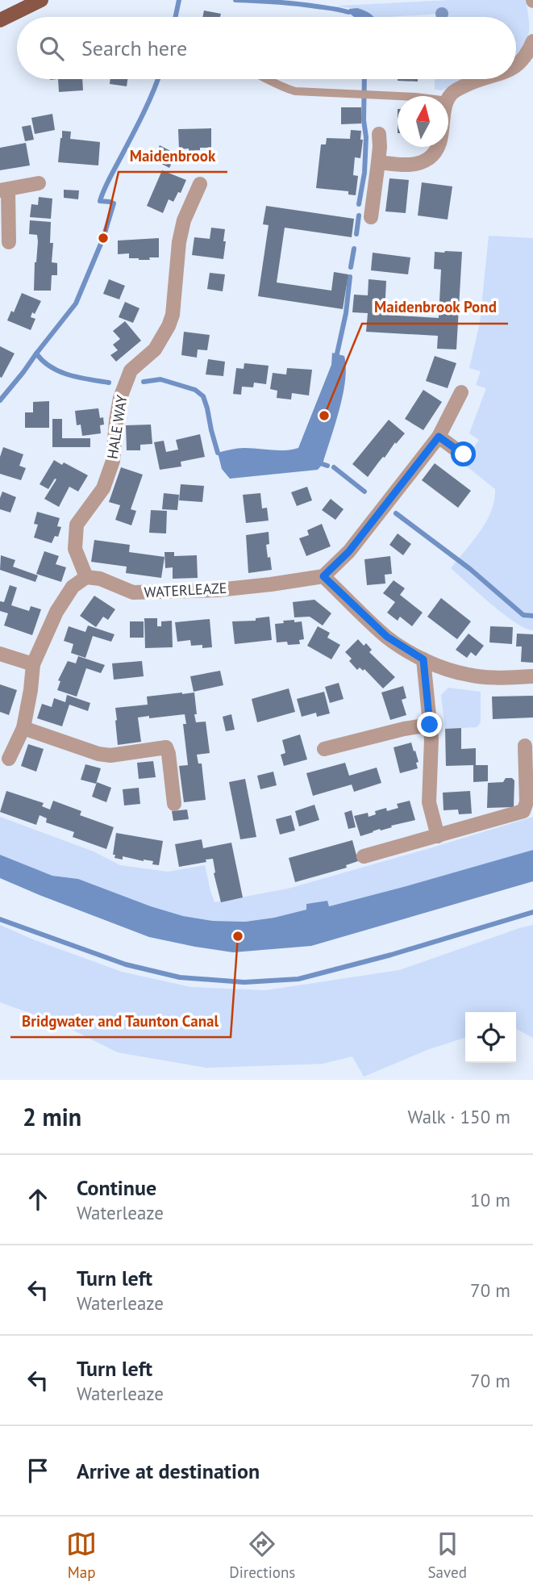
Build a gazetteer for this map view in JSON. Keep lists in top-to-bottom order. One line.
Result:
{"streets":{"street":["HALE WAY","WATERLEAZE"]},"crossings":[["HALE WAY","WATERLEAZE"]],"places":["Maidenbrook","Maidenbrook Pond","Bridgwater and Taunton Canal"],"north":"top","page":{"search":"Search here","heading":["2 min","Walk · 150 m"],"list":[["Continue","Waterleaze","10 m"],["Turn left","Waterleaze","70 m"],["Turn left","Waterleaze","70 m"],"Arrive at destination"],"nav":["Map","Directions","Saved"]}}
